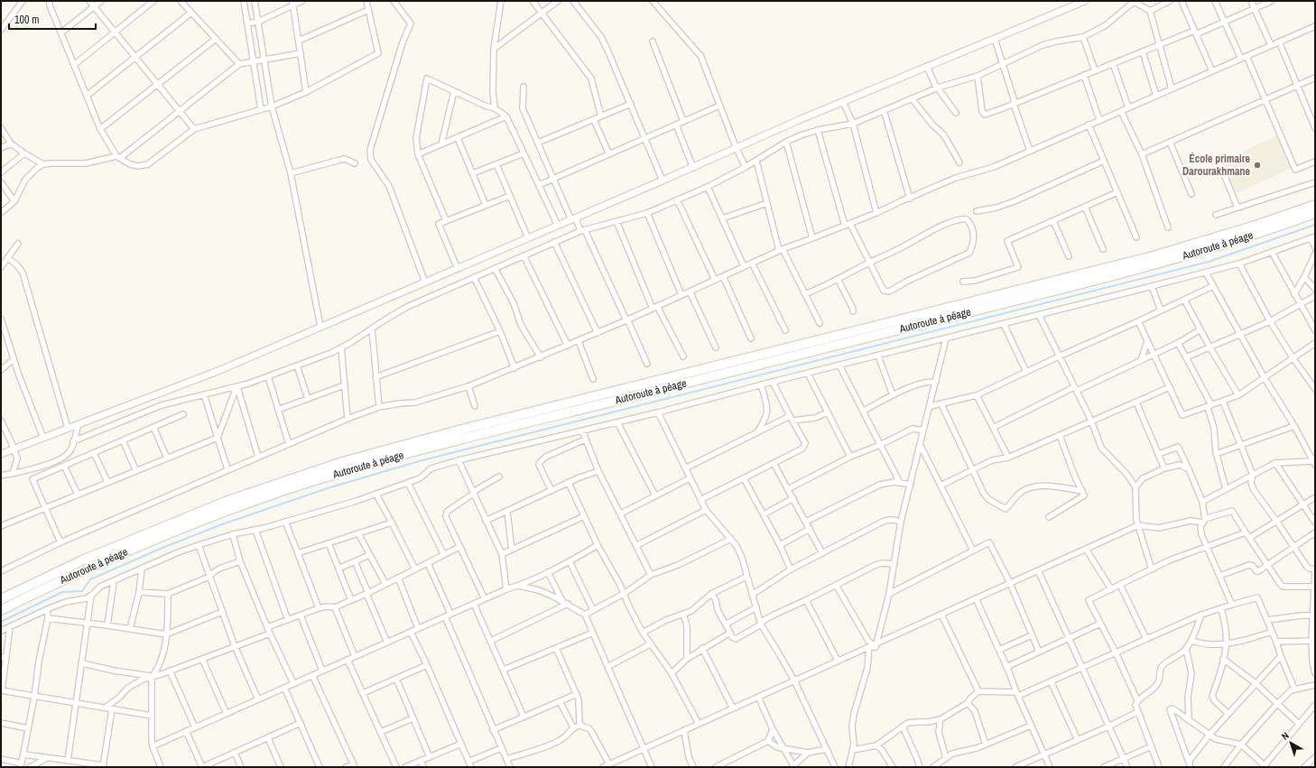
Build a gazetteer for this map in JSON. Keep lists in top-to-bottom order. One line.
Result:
{"streets":{"highway":["Autoroute à péage"]},"places":["École primaire Darourakhmane"],"scale_bar":"100 m","north":"top left"}
